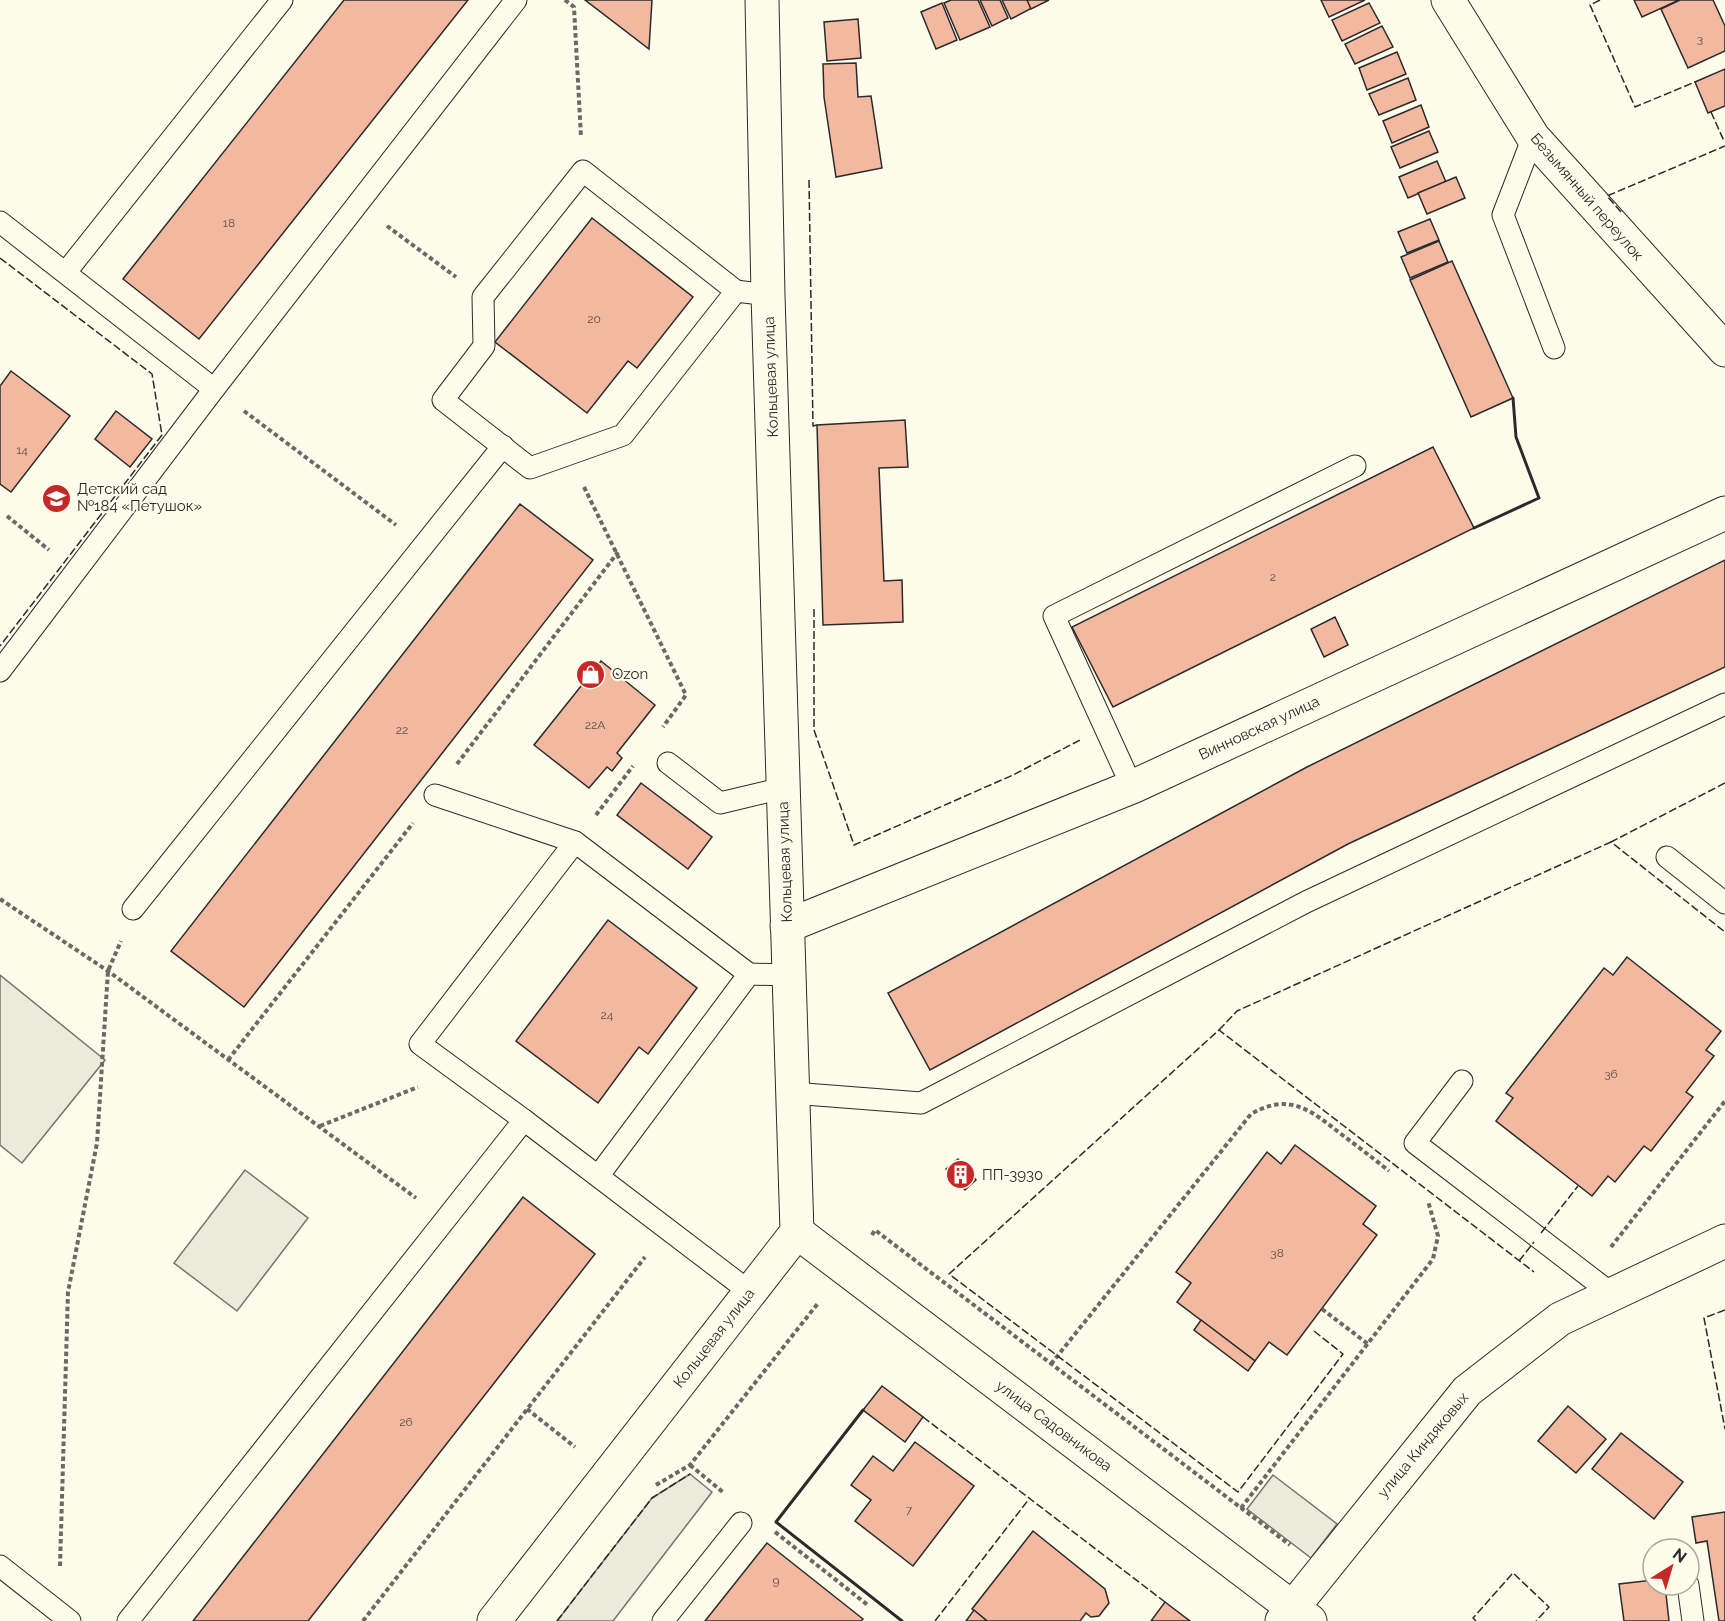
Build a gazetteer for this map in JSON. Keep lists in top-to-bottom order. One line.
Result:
{"streets":{"street":["Безымянный переулок","Кольцевая улица","Винновская улица","улица Садовникова","улица Киндяковых"]},"crossings":[["Кольцевая улица","Винновская улица"],["Кольцевая улица","улица Садовникова"],["улица Садовникова","улица Киндяковых"]],"places":{"school or university":["Детский сад №184 «Петушок»"],"shop":["Ozon"],"building":["ПП-3930"]},"house_numbers":["3","18","20","14","2","22А","22","24","36","38","26","7","9"],"north":"top right"}
